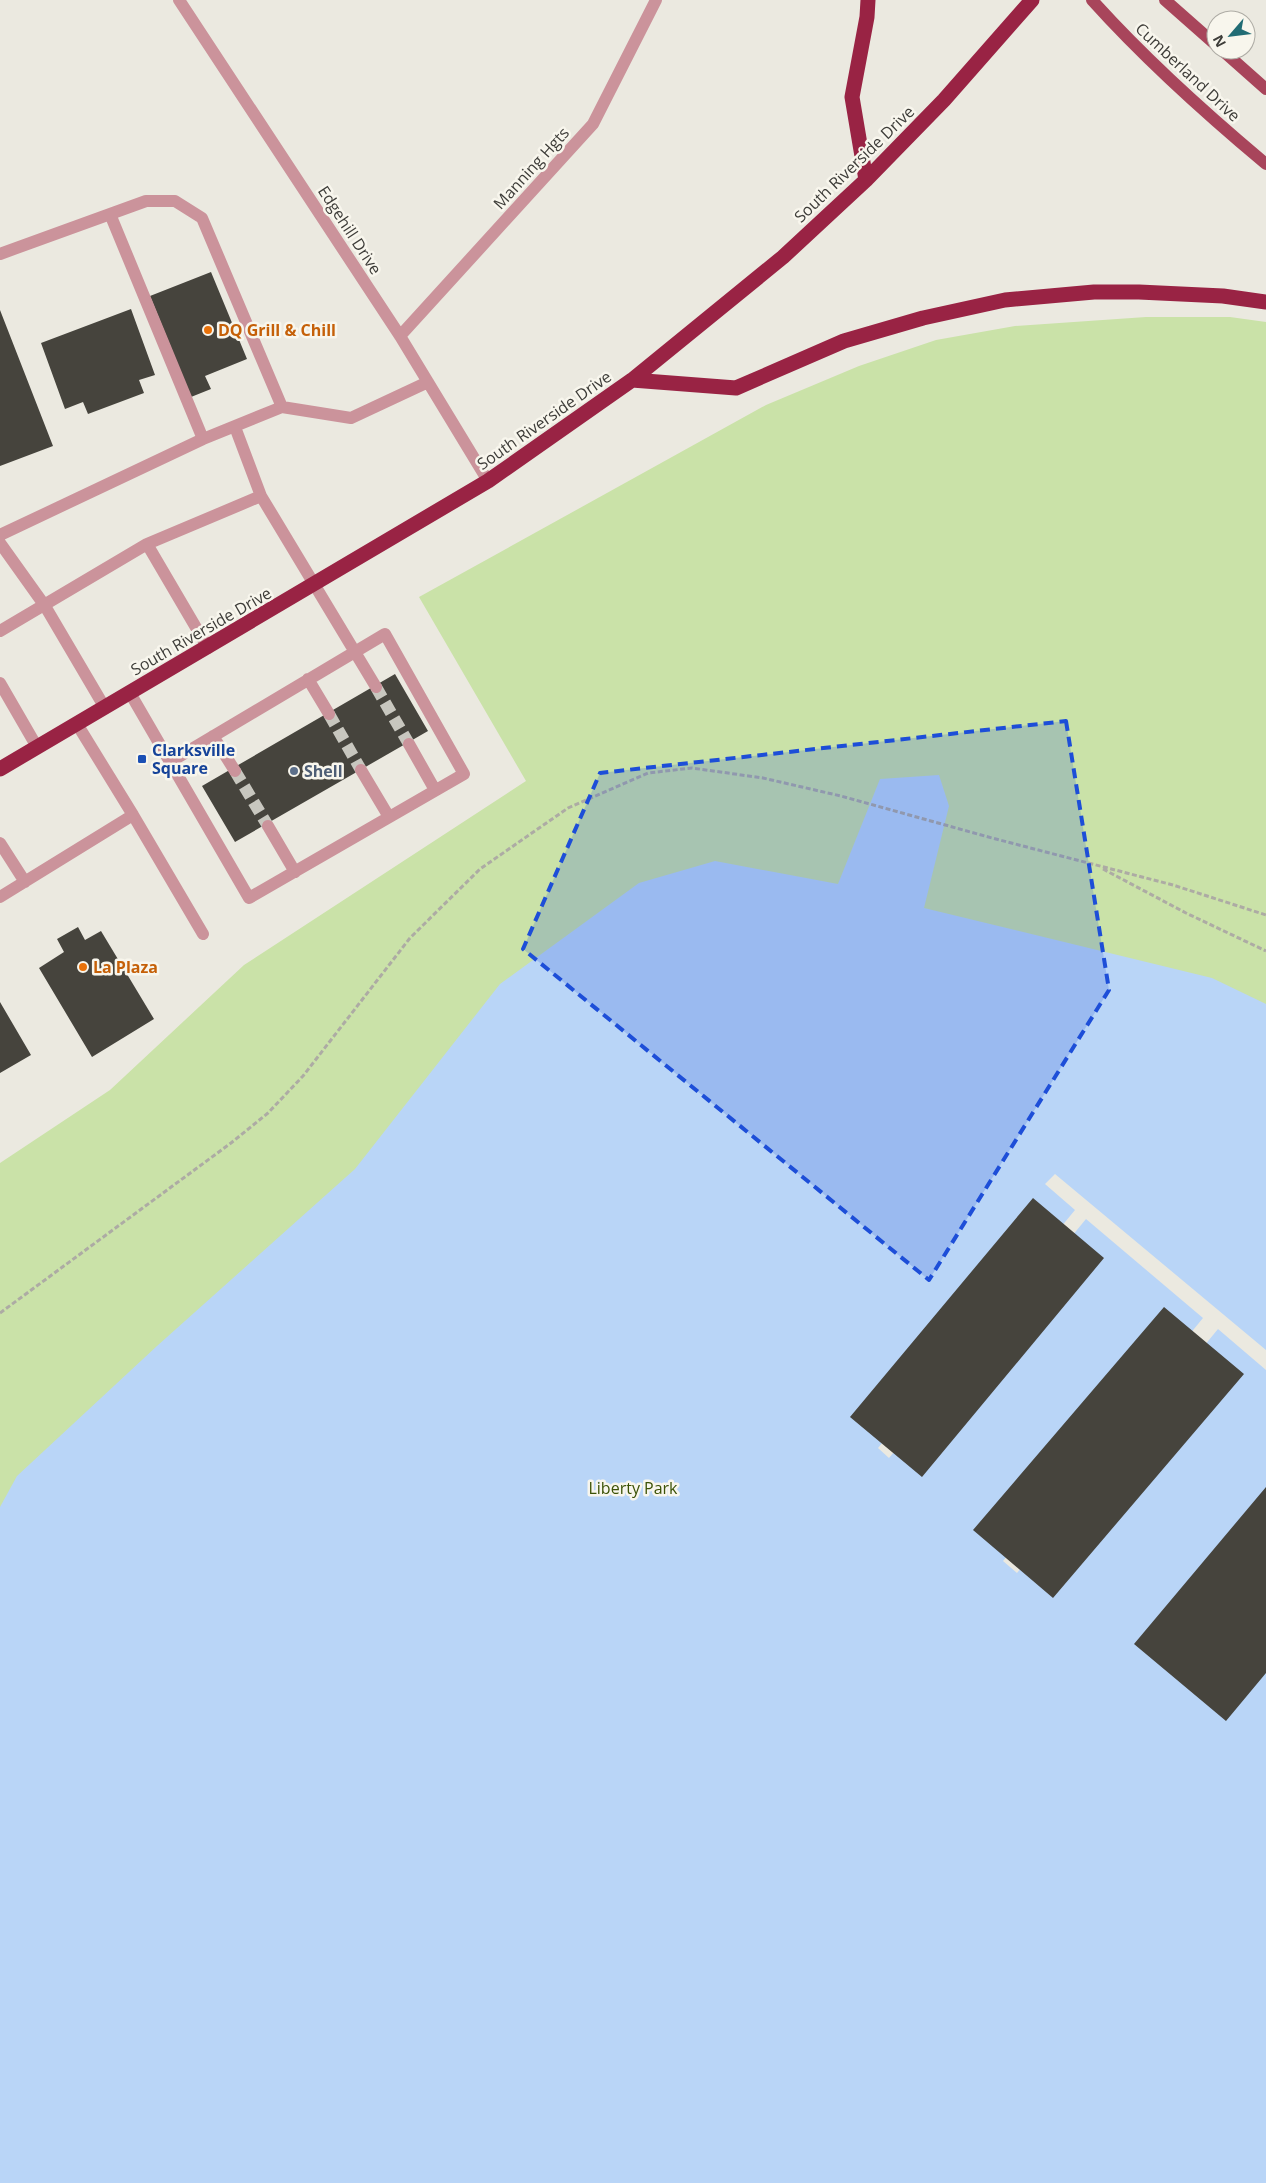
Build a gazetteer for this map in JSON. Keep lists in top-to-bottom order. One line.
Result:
{"streets":{"highway":["South Riverside Drive"],"main road":["Cumberland Drive"],"street":["Manning Hgts","Edgehill Drive"]},"crossings":[["South Riverside Drive","Edgehill Drive"],["Manning Hgts","Edgehill Drive"]],"parks":["Liberty Park"],"places":{"other":["DQ Grill & Chill","Shell","La Plaza"],"transit":["Clarksville Square"]},"north":"bottom left"}
